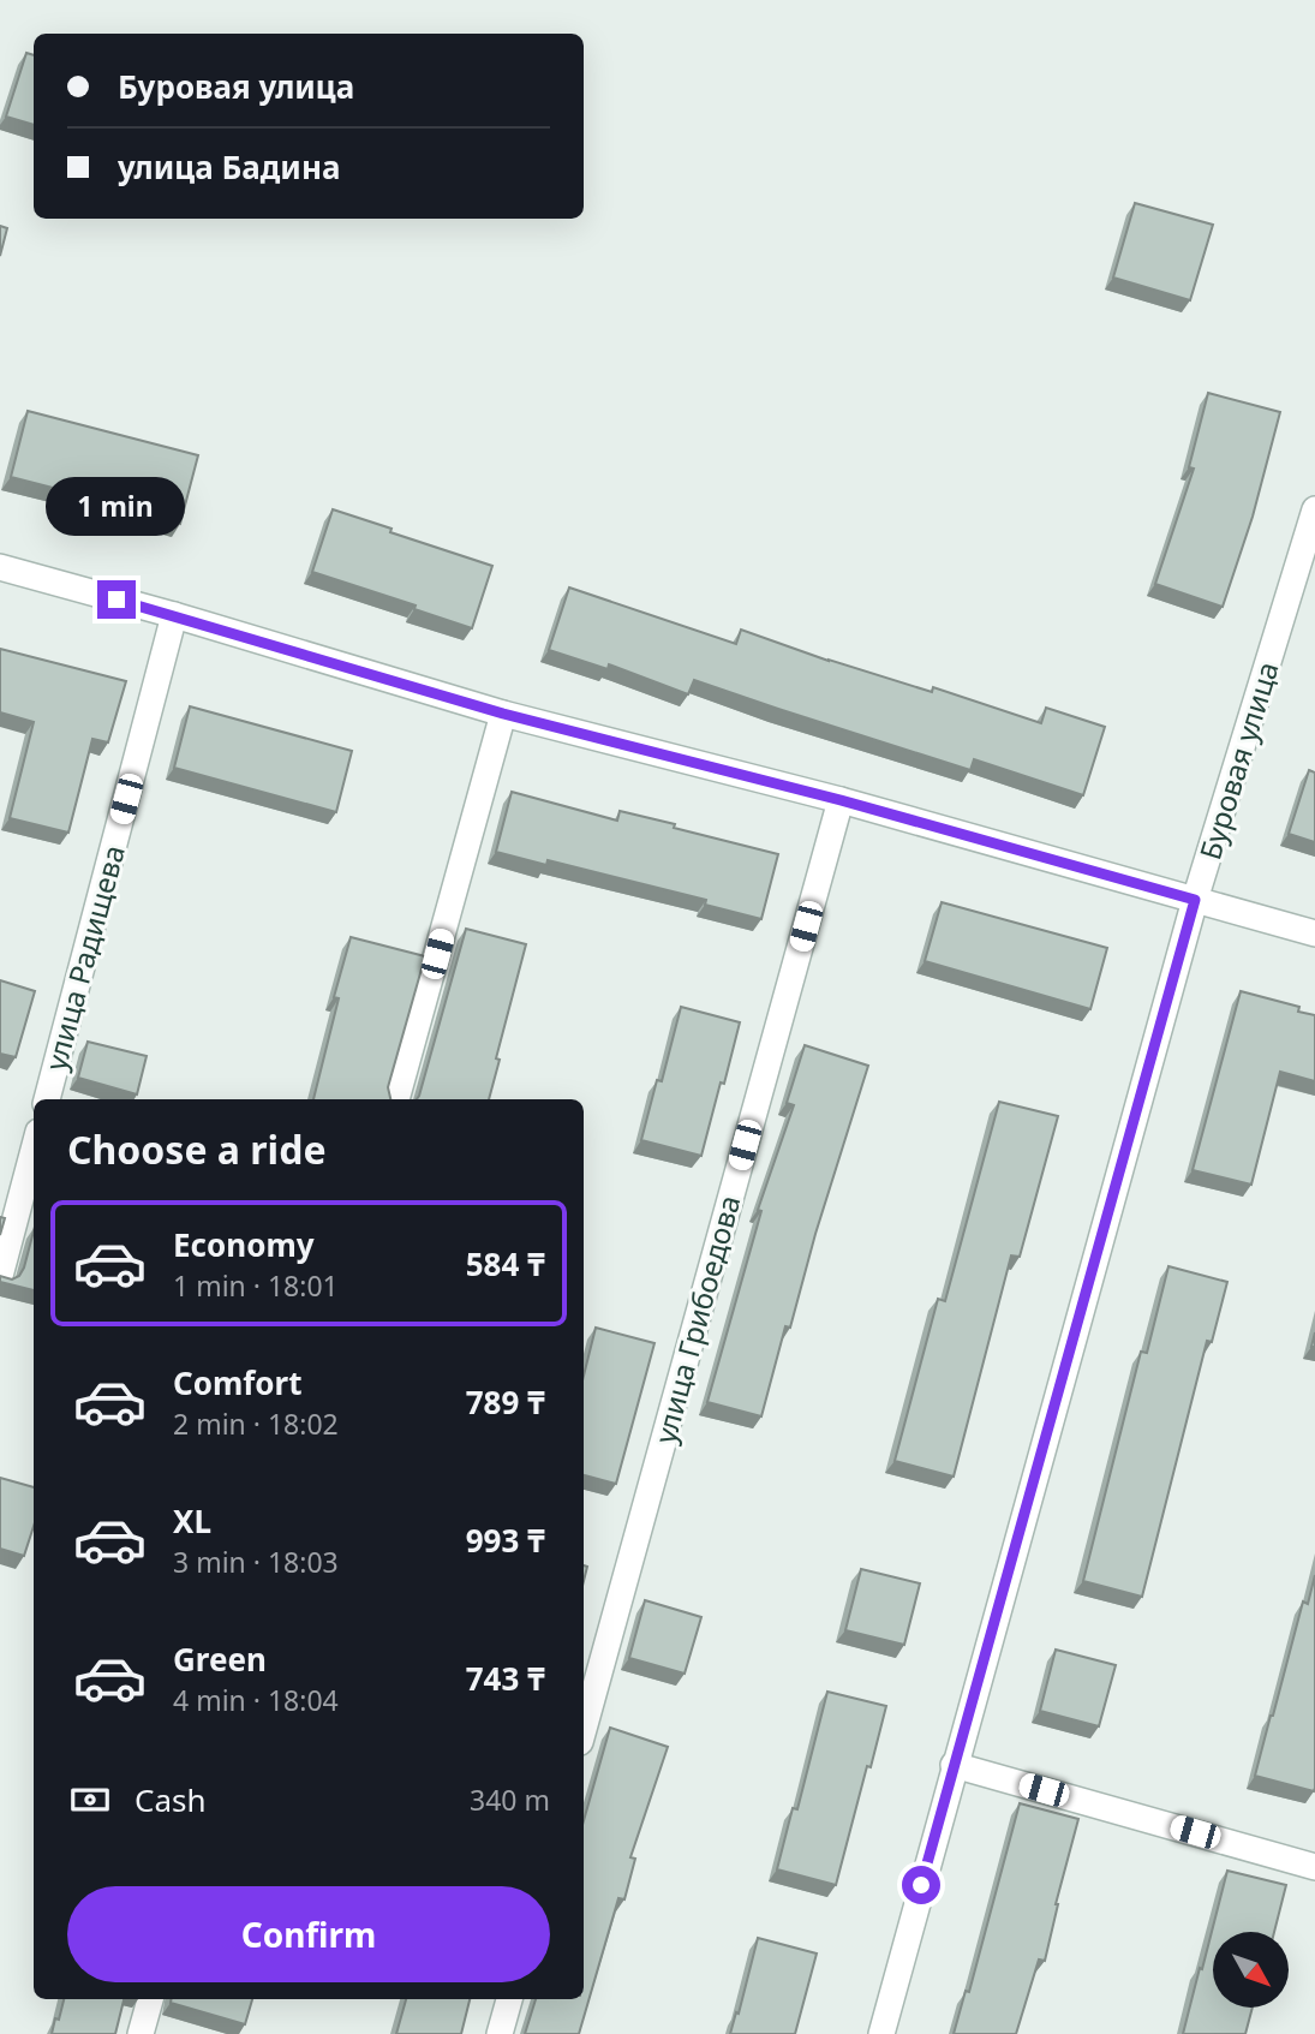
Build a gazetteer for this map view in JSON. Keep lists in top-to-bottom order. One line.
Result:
{"streets":{"street":["Буровая улица","улица Радищева","улица Грибоедова"]},"north":"bottom right","page":{"banner":["Буровая улица","улица Бадина"],"bubble":"1 min","heading":"Choose a ride","list":[{"name":"Economy","note":"1 min · 18:01","value":"584 ₸"},{"name":"Comfort","note":"2 min · 18:02","value":"789 ₸"},{"name":"XL","note":"3 min · 18:03","value":"993 ₸"},{"name":"Green","note":"4 min · 18:04","value":"743 ₸"}],"pay":["Cash","340 m"],"buttons":"Confirm"}}
